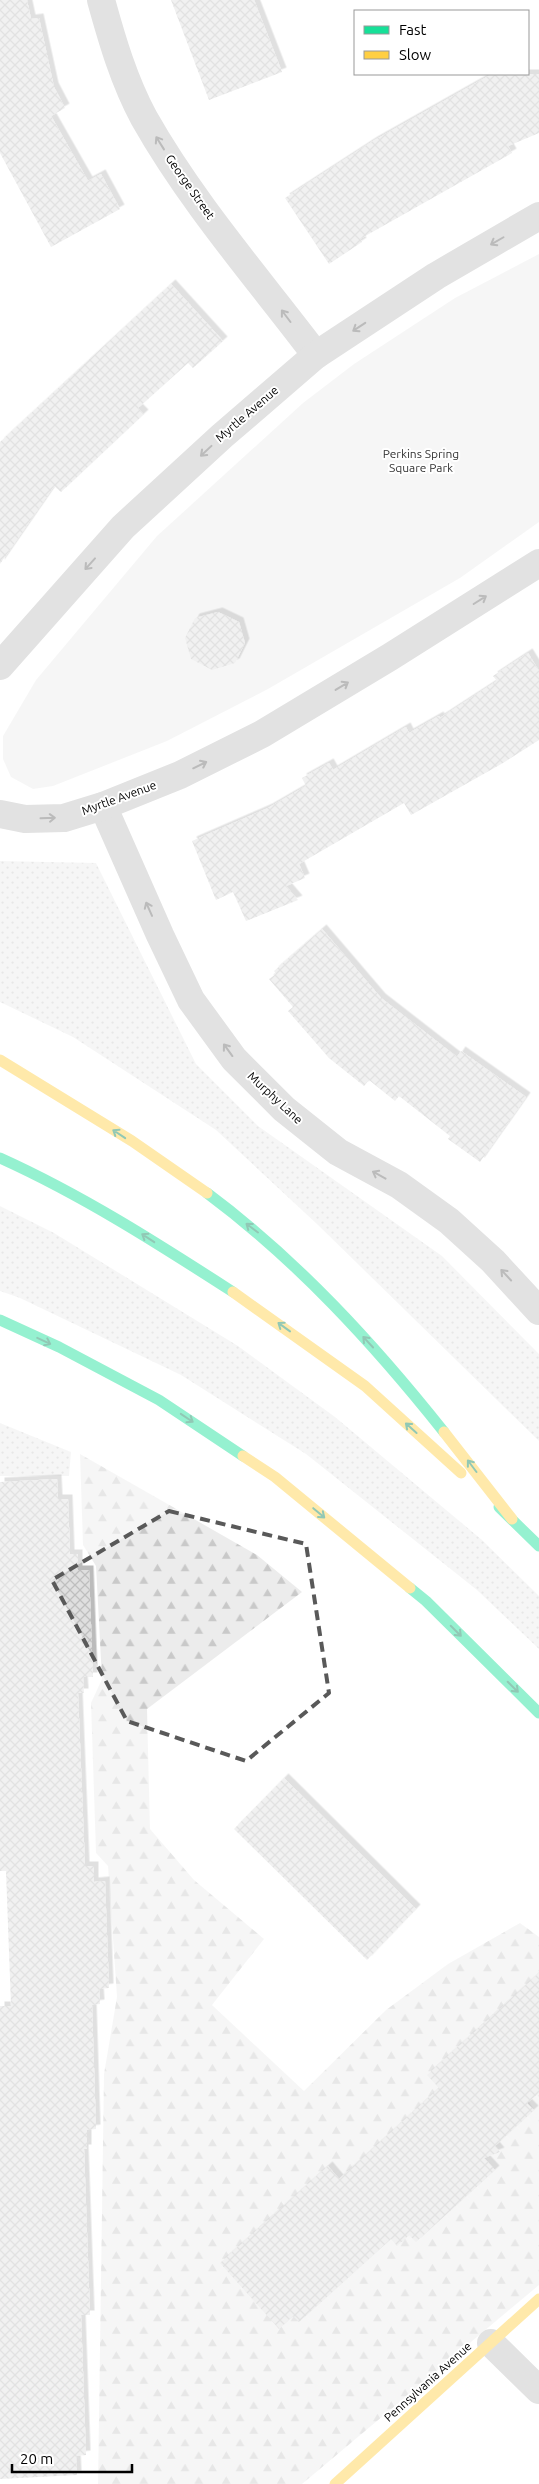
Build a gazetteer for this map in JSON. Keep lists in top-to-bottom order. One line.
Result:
{"streets":{"main road":["Pennsylvania Avenue"],"street":["George Street","Myrtle Avenue","Murphy Lane"]},"crossings":[["George Street","Myrtle Avenue"],["Myrtle Avenue","Murphy Lane"]],"one_way":["George Street","Murphy Lane"],"parks":["Perkins Spring Square Park"],"legend":["Fast","Slow"],"scale_bar":"20 m"}
